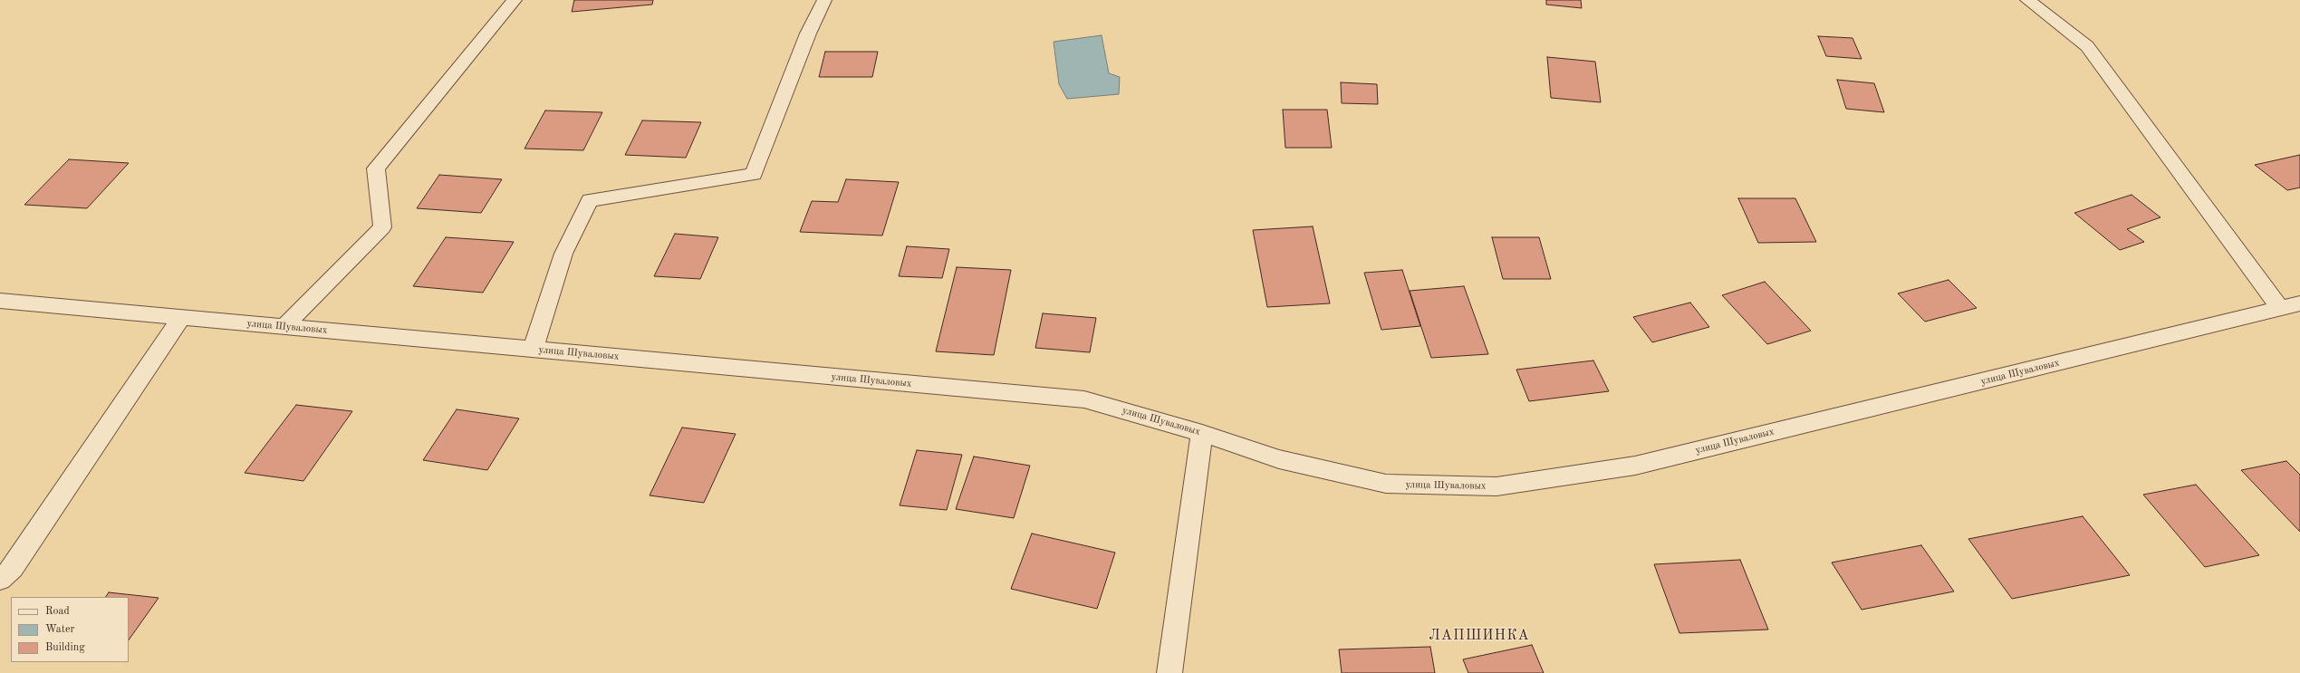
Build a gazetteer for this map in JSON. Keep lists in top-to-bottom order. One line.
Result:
{"streets":{"street":["улица Шуваловых"]},"districts":["ЛАПШИНКА"],"legend":["Road","Water","Building"]}
